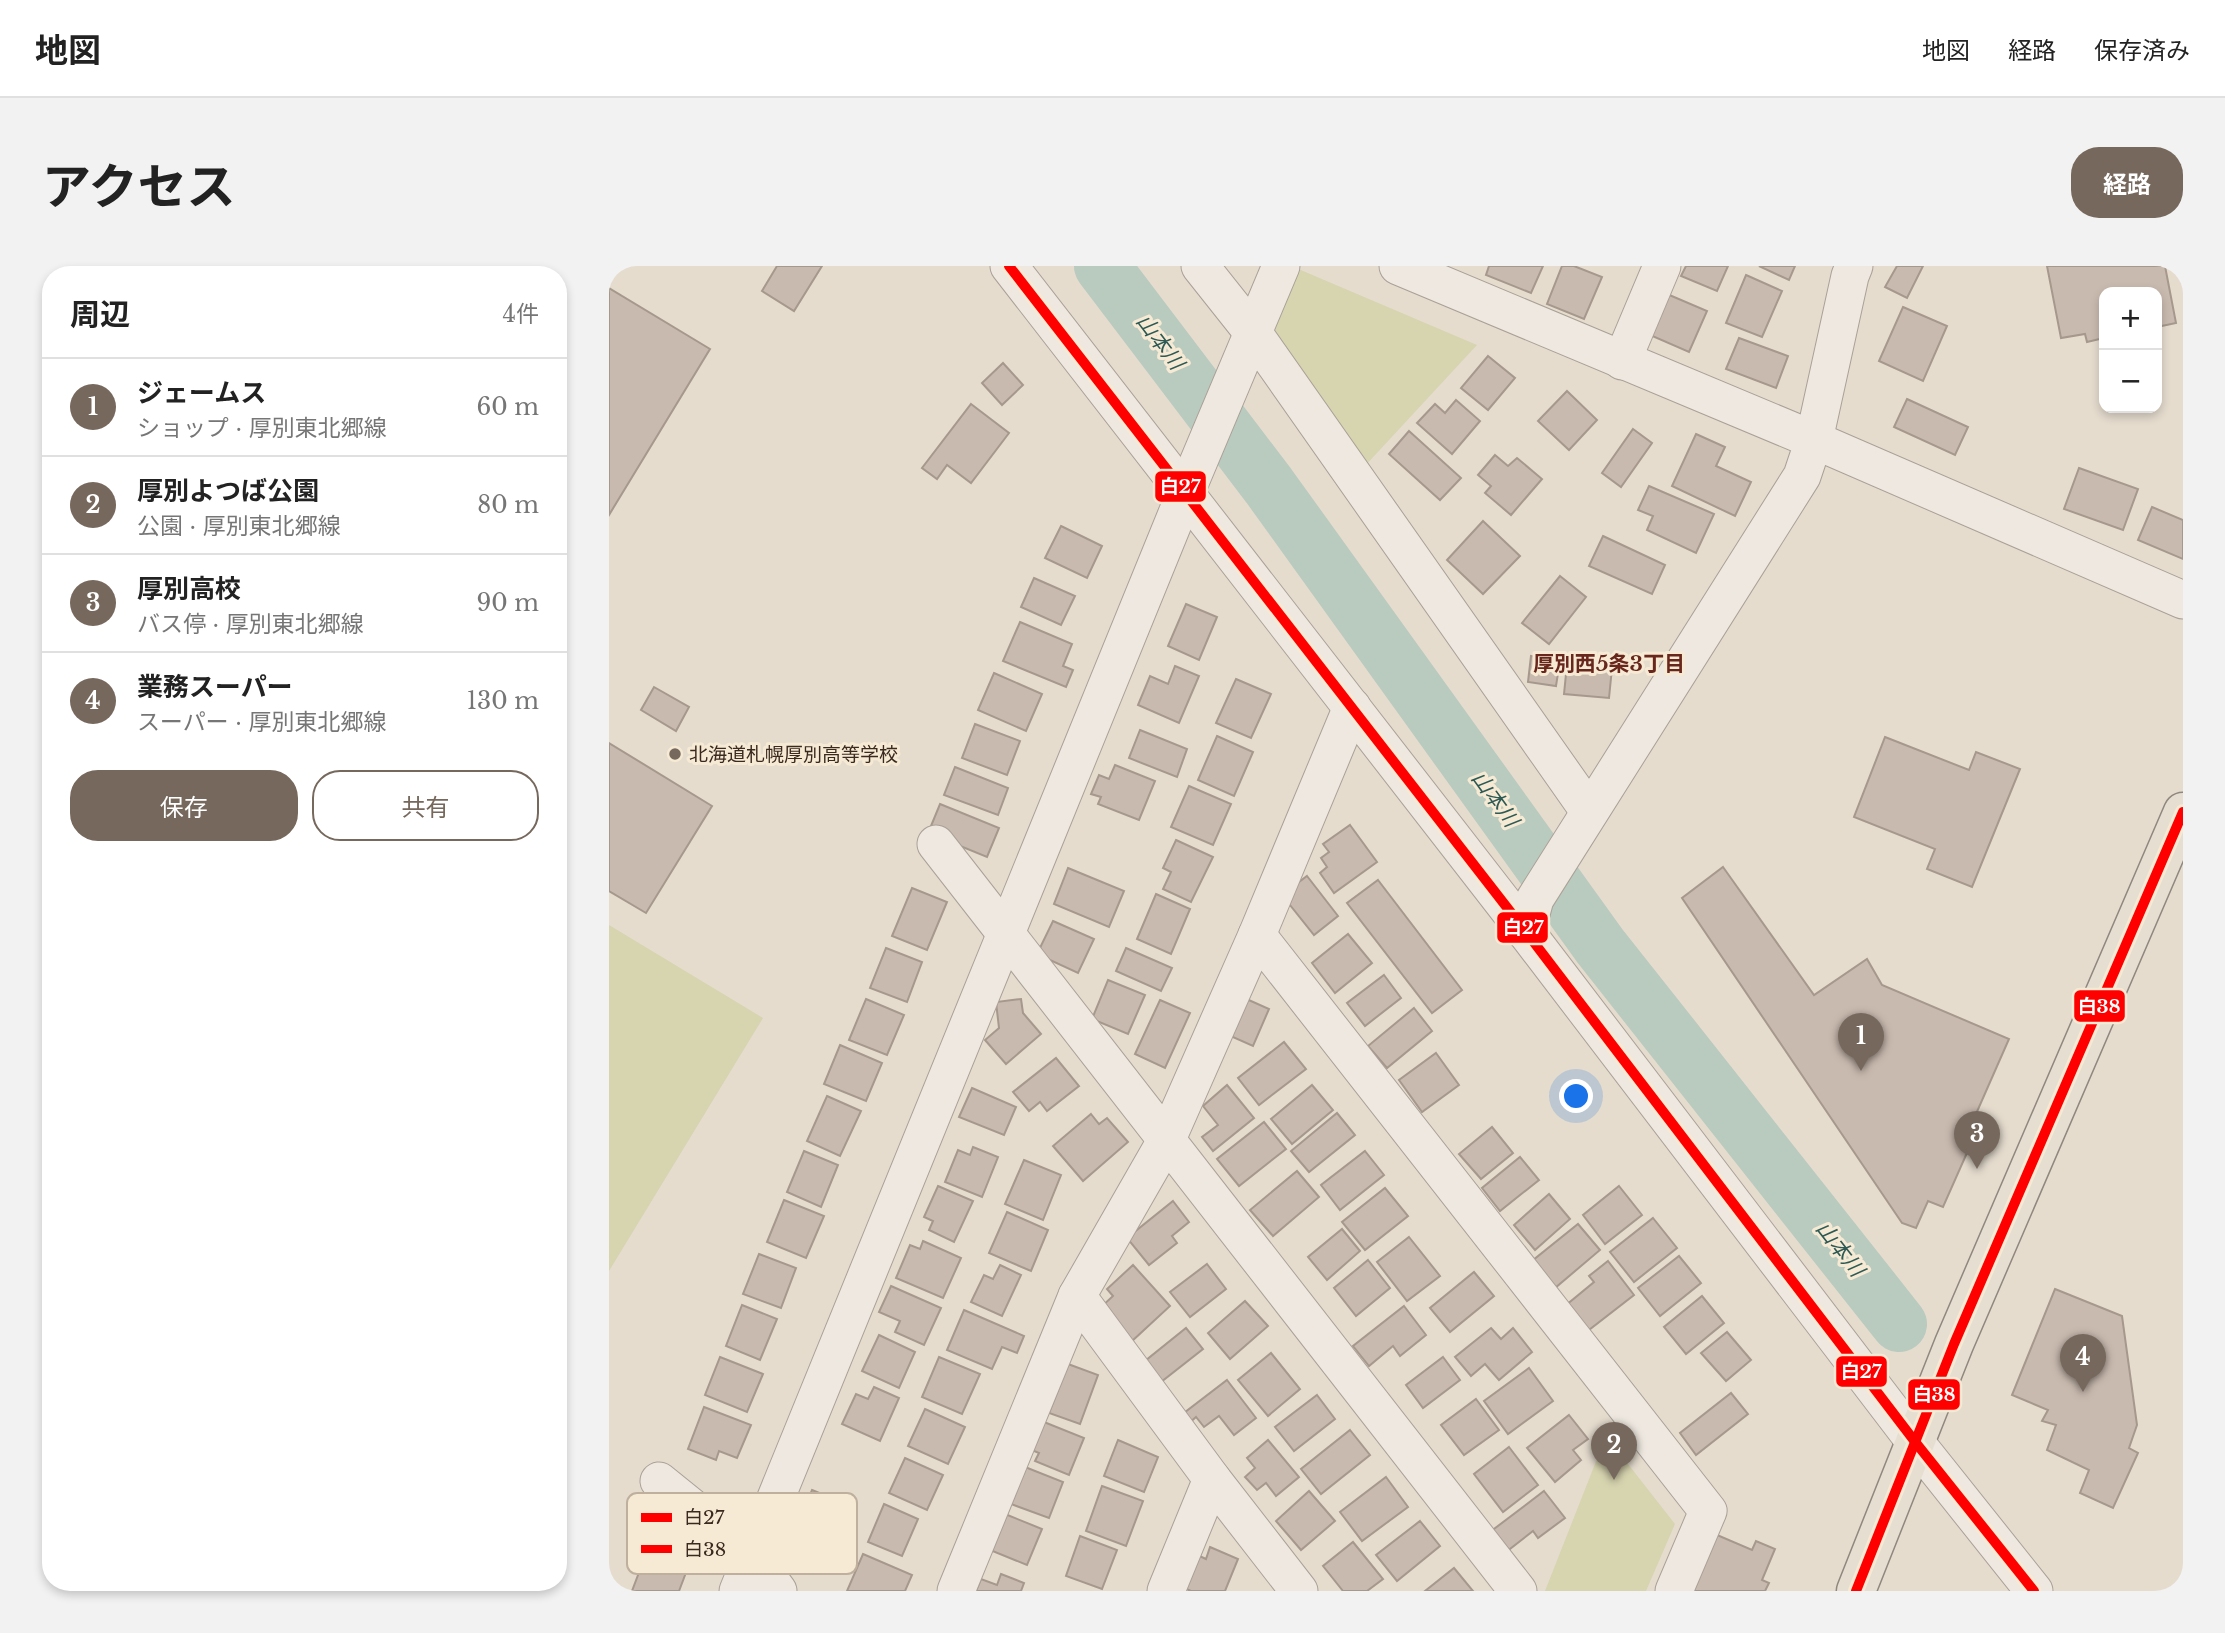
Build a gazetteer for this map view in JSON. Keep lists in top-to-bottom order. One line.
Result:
{"districts":["厚別西5条3丁目"],"water":["山本川"],"places":["北海道札幌厚別高等学校"],"lines":["transit line 白27","transit line 白38"],"legend":["白27","白38"],"page":{"header":"地図","nav":["地図","経路","保存済み"],"title":"アクセス","buttons":["経路",["保存","共有"]],"heading":["周辺","4件"],"map_buttons":["+","−"],"list":[{"mark":"1","name":"ジェームス","note":"ショップ · 厚別東北郷線","value":"60 m"},{"mark":"2","name":"厚別よつば公園","note":"公園 · 厚別東北郷線","value":"80 m"},{"mark":"3","name":"厚別高校","note":"バス停 · 厚別東北郷線","value":"90 m"},{"mark":"4","name":"業務スーパー","note":"スーパー · 厚別東北郷線","value":"130 m"}],"pins":["1","3","4","2"]}}
